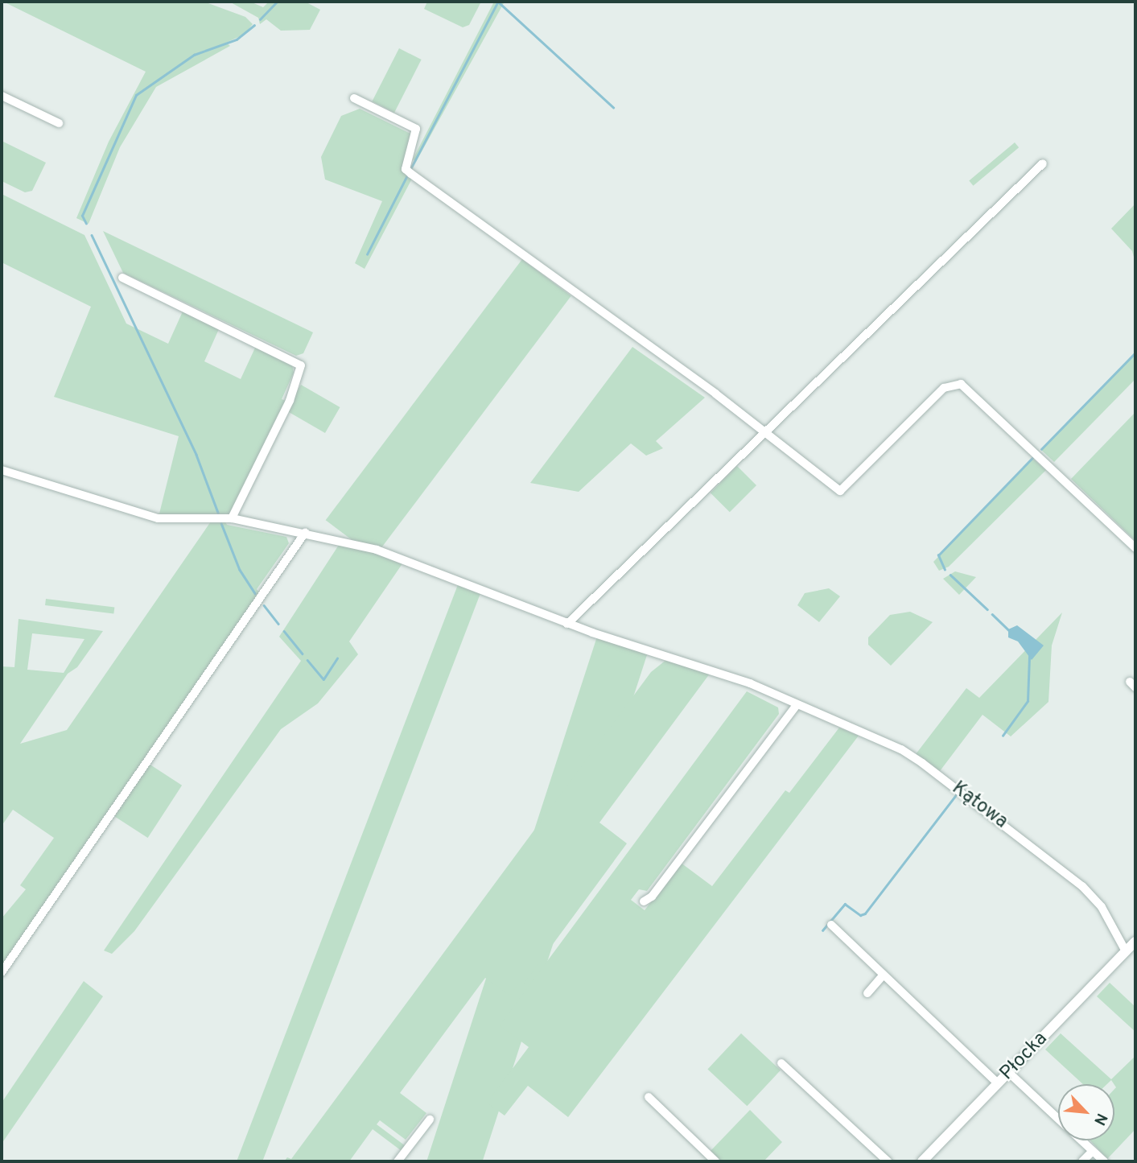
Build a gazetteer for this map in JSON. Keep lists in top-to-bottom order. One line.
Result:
{"streets":{"street":["Kątowa","Płocka"]},"crossings":[["Kątowa","Płocka"]],"north":"bottom right"}
